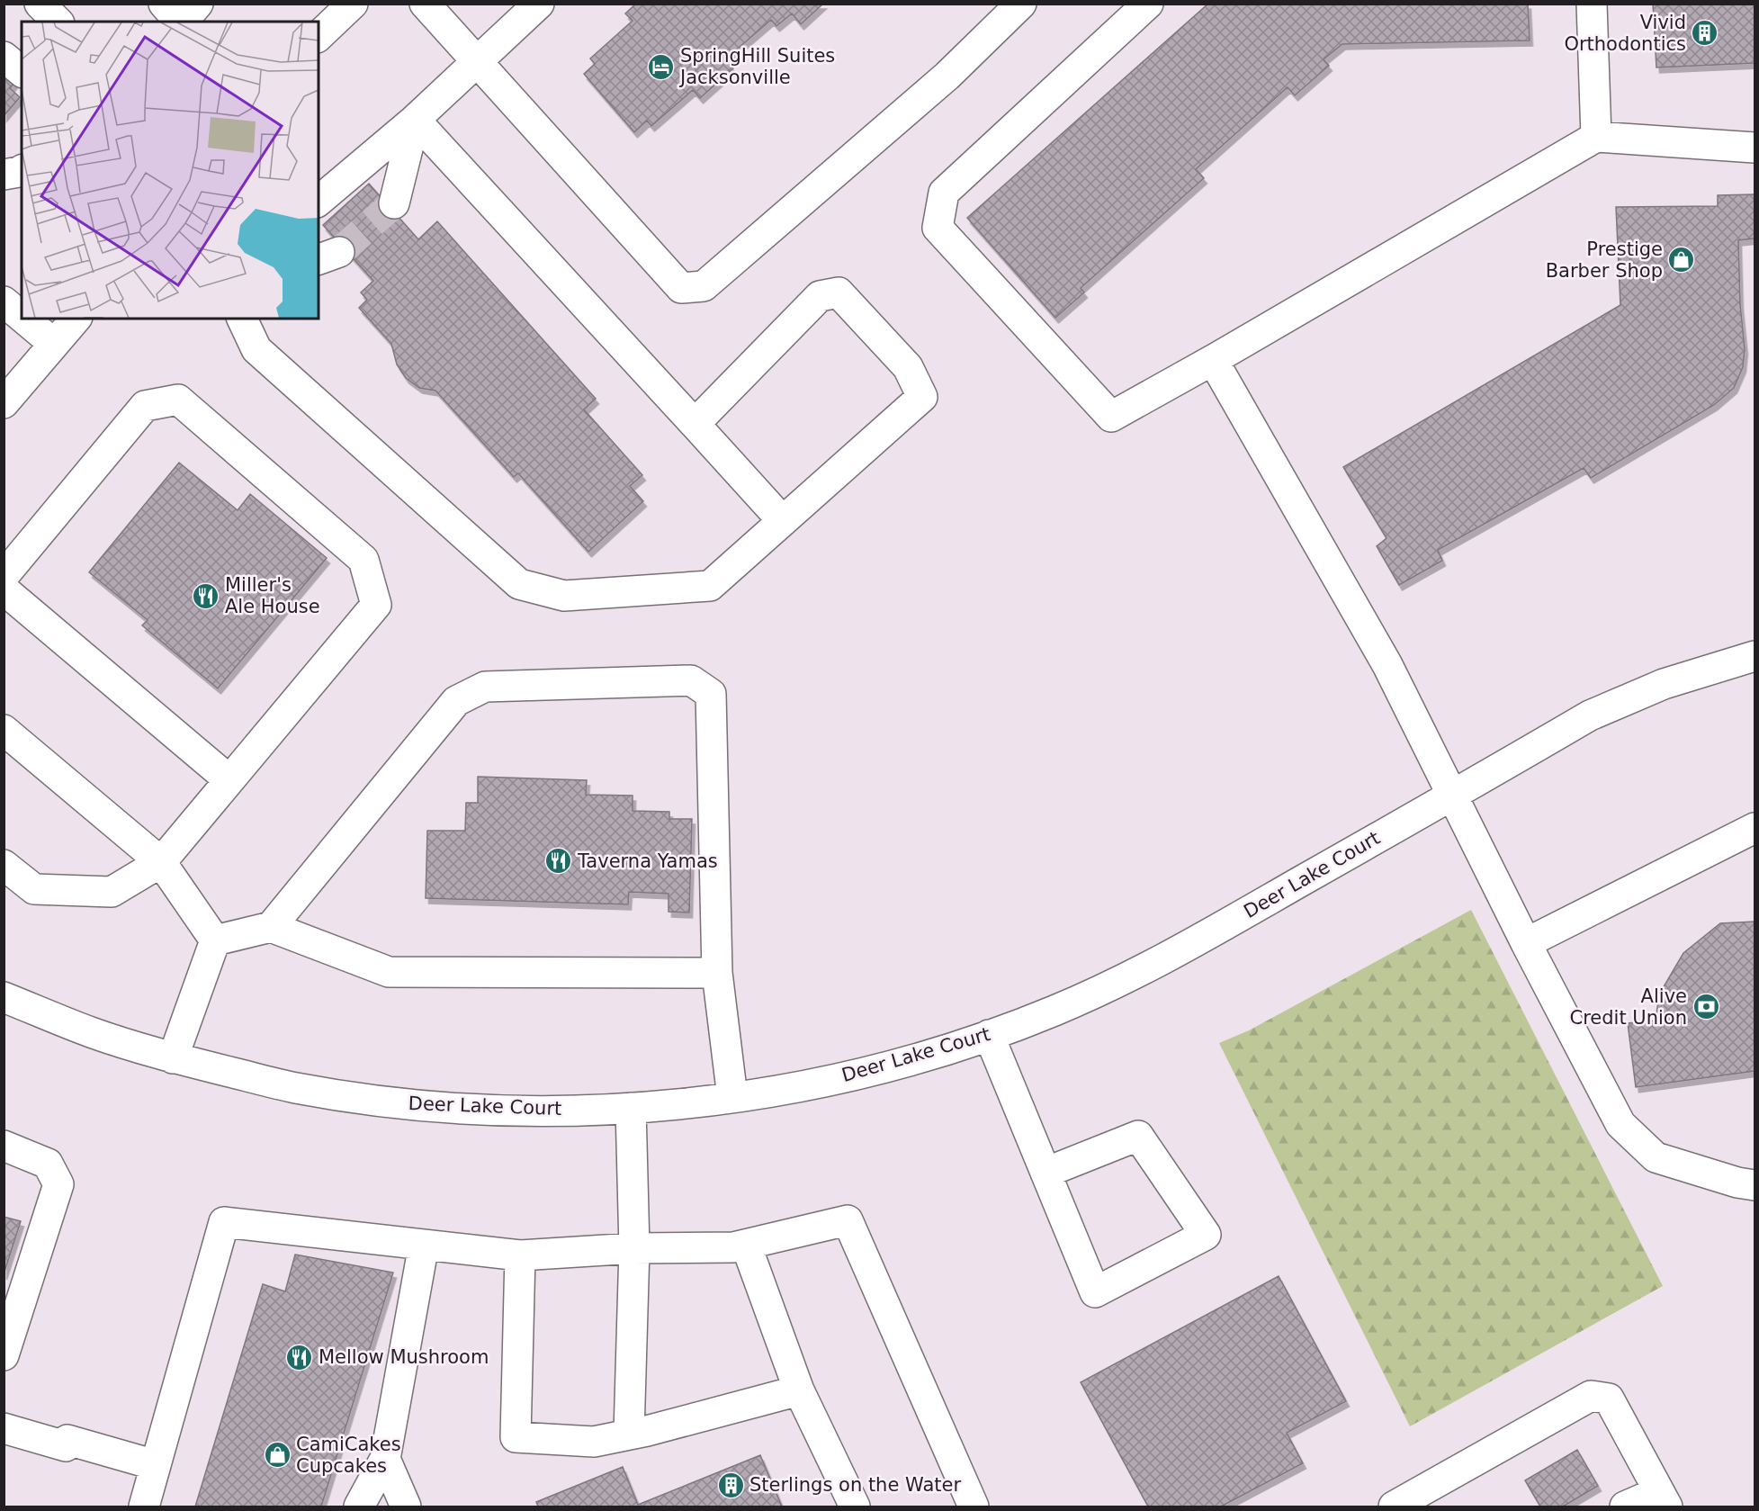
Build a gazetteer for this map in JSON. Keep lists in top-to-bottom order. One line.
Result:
{"streets":{"street":["Deer Lake Court"]},"places":{"building":["Vivid Orthodontics","Sterlings on the Water"],"hotel":["SpringHill Suites Jacksonville"],"shop":["Prestige Barber Shop","CamiCakes Cupcakes"],"restaurant":["Miller's Ale House","Taverna Yamas","Mellow Mushroom"],"bank":["Alive Credit Union"]}}
